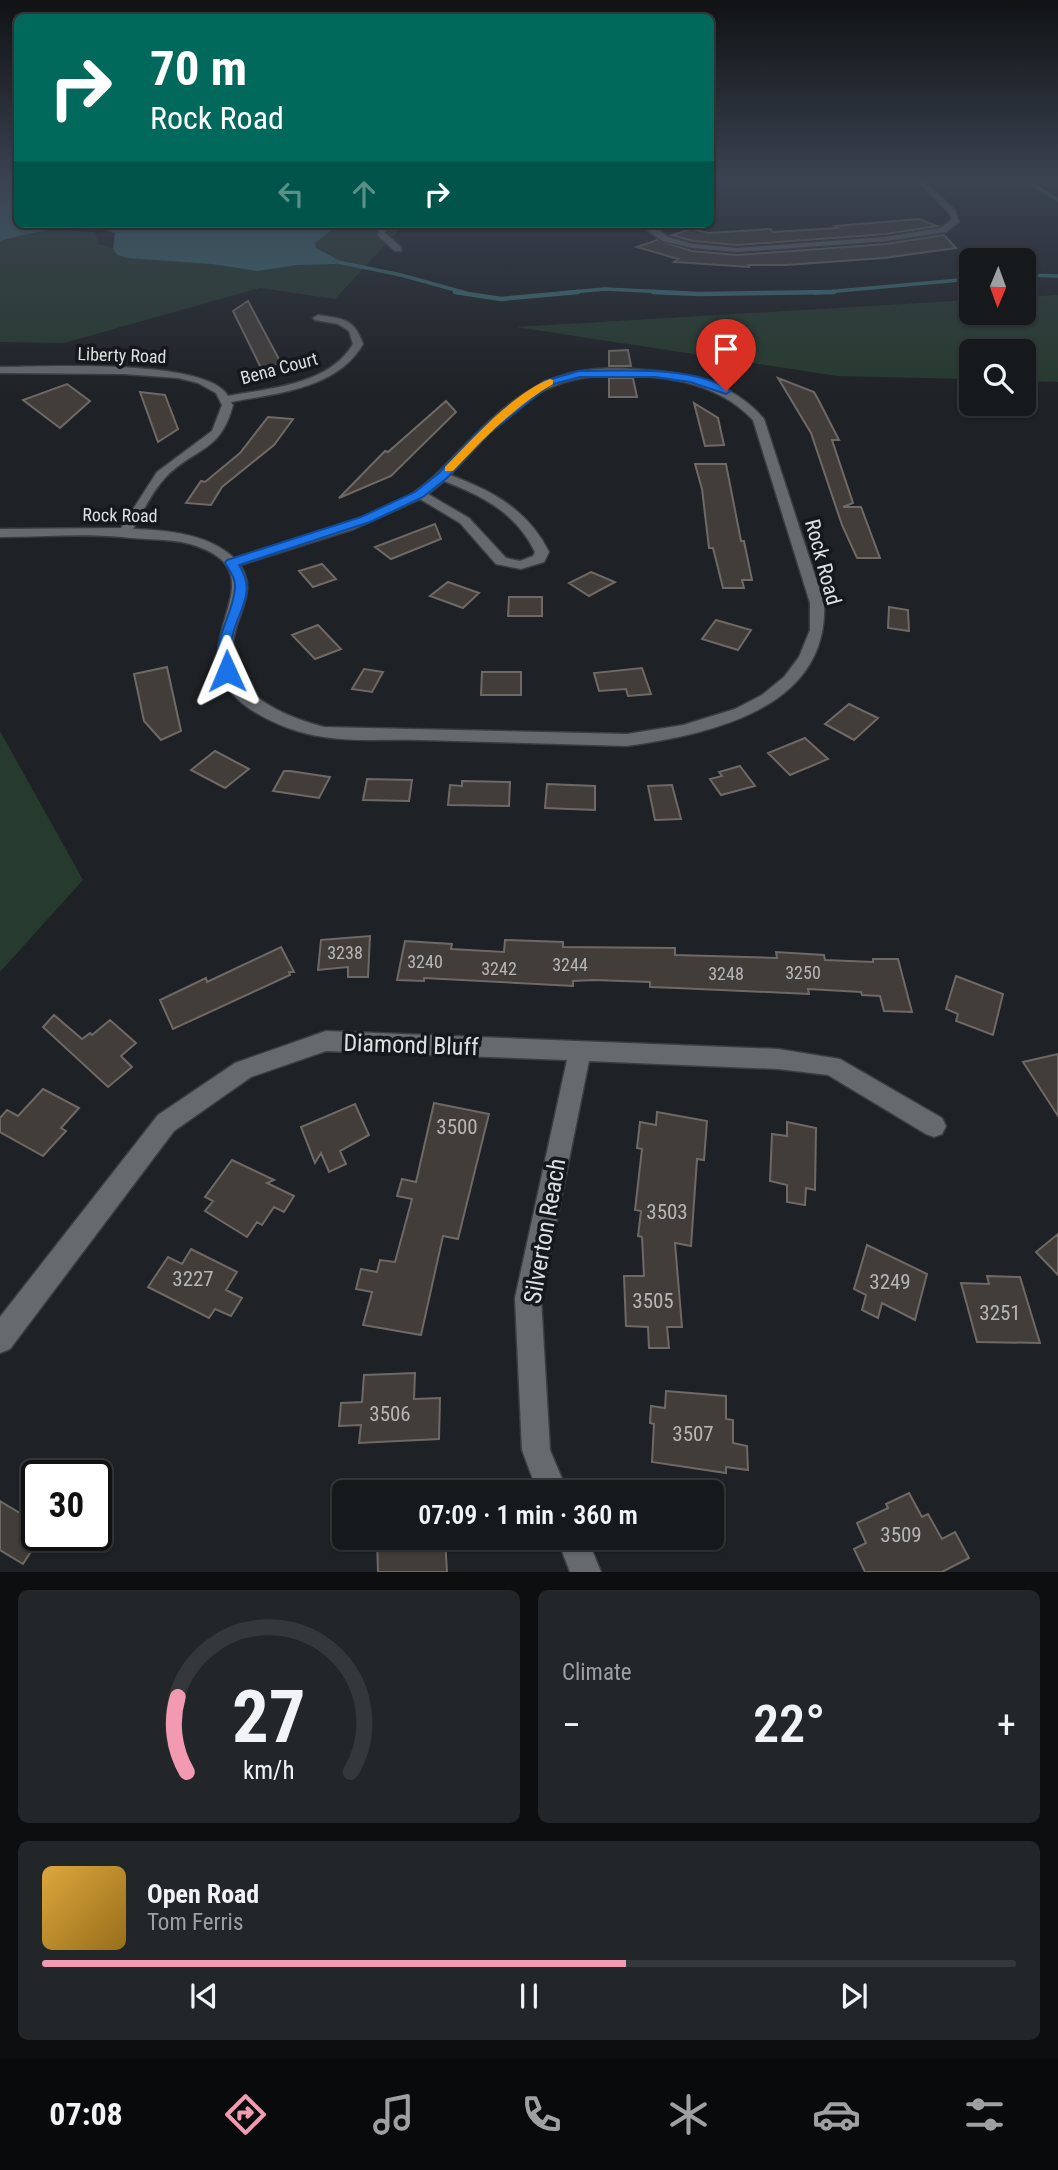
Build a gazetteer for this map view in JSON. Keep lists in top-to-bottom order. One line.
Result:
{"streets":{"street":["Liberty Road","Bena Court","Rock Road","Diamond Bluff","Silverton Reach"]},"crossings":[["Liberty Road","Bena Court"],["Diamond Bluff","Silverton Reach"]],"house_numbers":["3238","3240","3244","3242","3250","3248","3500","3503","3227","3249","3505","3251","3506","3507","3509"],"north":"bottom","page":{"turn":["70 m","Rock Road"],"limit":"30","trip":"07:09 · 1 min · 360 m","tile":"Climate","heat":["−","22°","+"],"song":["Open Road","Tom Ferris"],"tabs":"07:08","gauge":["27","km/h"]}}
